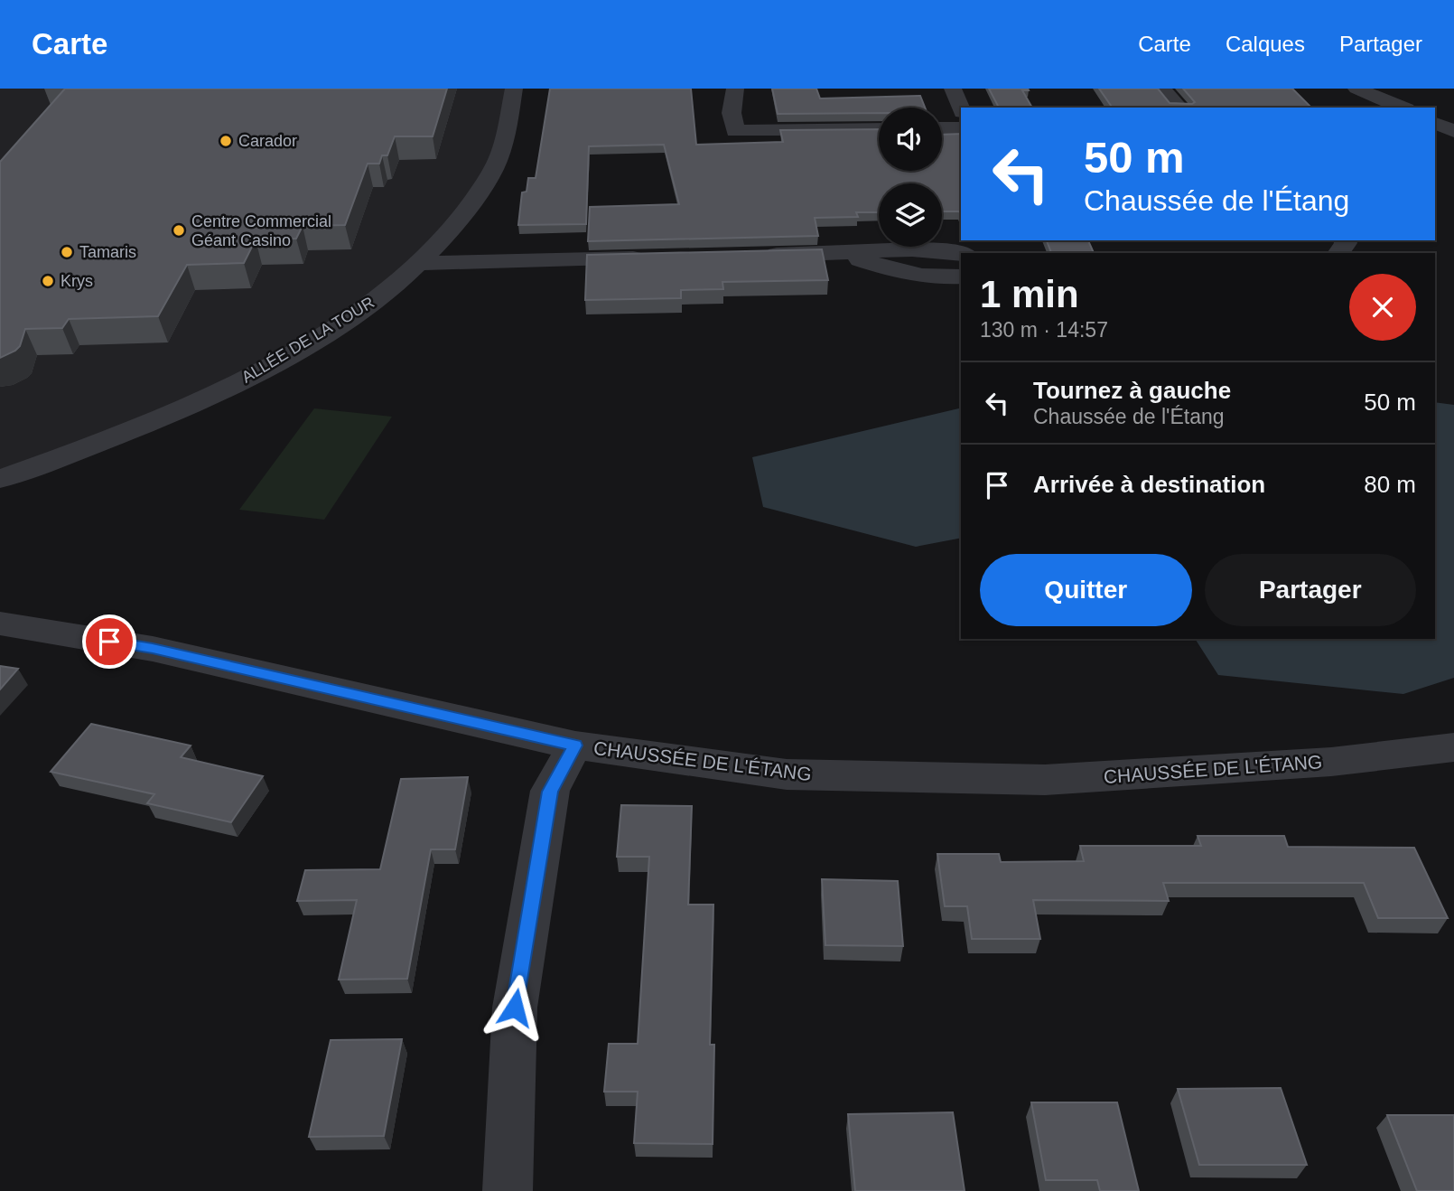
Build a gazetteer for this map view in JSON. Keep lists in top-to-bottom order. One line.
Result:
{"streets":{"street":["ALLÉE DE LA TOUR","CHAUSSÉE DE L'ÉTANG"]},"places":["Carador","Centre Commercial Géant Casino","Tamaris","Krys"],"page":{"header":"Carte","nav":["Carte","Calques","Partager"],"turn":["50 m","Chaussée de l'Étang"],"heading":["1 min","130 m · 14:57"],"list":[{"name":"Tournez à gauche","note":"Chaussée de l'Étang","value":"50 m"},{"name":"Arrivée à destination","value":"80 m"}],"buttons":["Quitter","Partager"]}}
